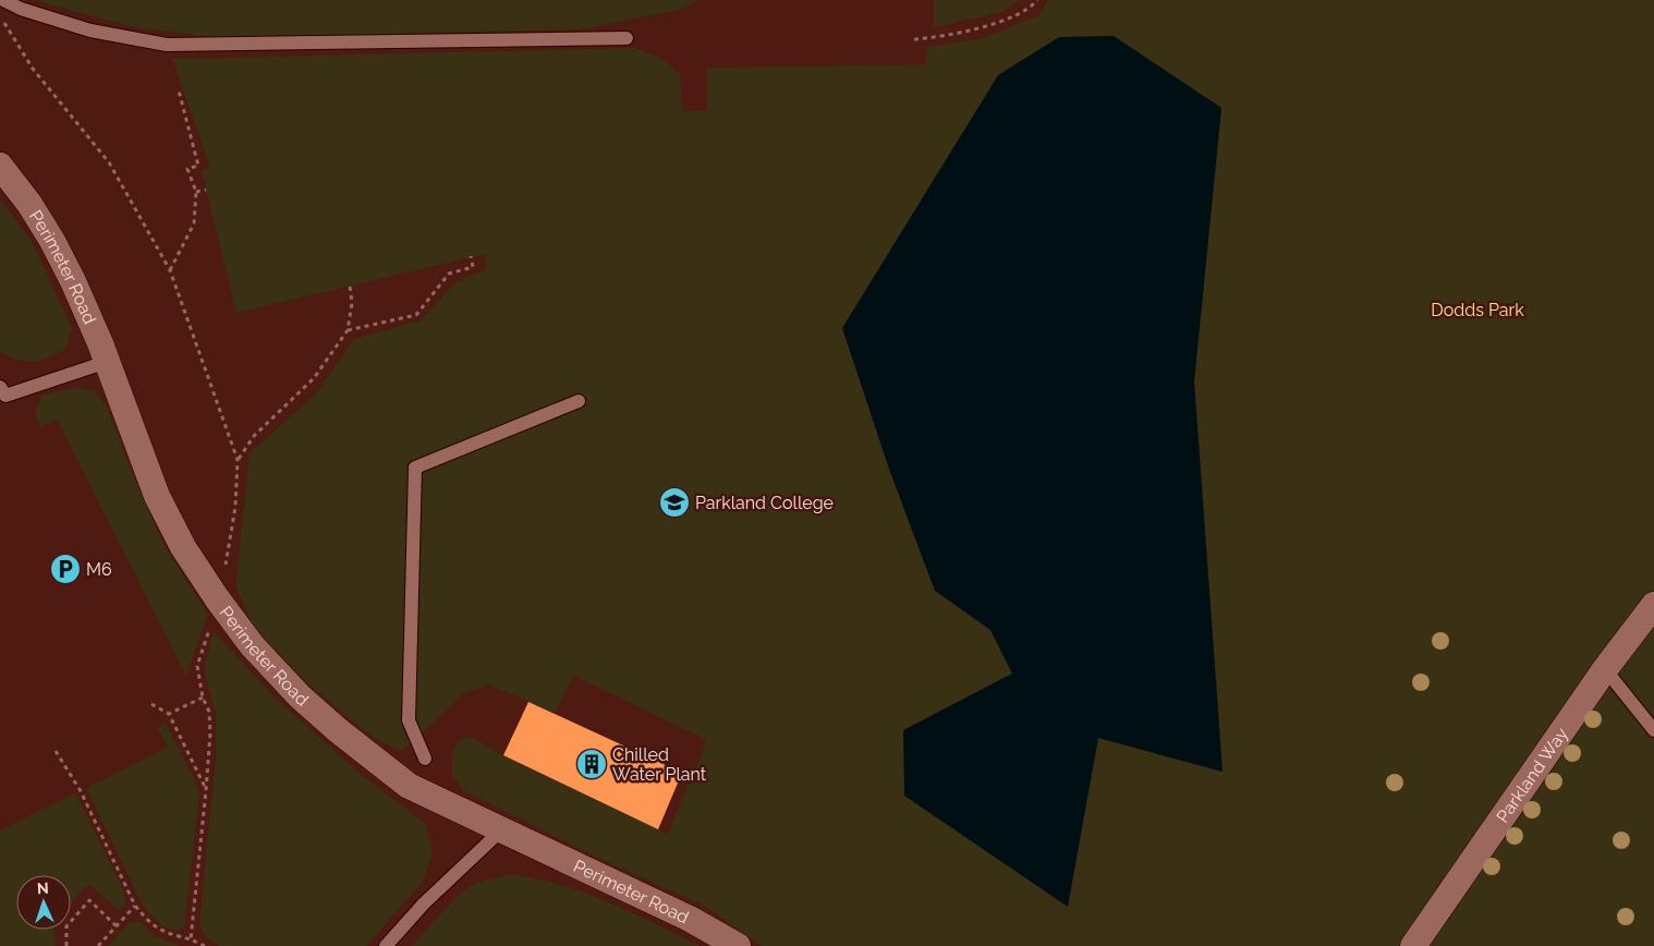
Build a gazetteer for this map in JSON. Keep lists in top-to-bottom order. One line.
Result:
{"streets":{"street":["Perimeter Road","Parkland Way"]},"parks":["Dodds Park"],"places":{"school or university":["Parkland College"],"parking":["M6"],"building":["Chilled Water Plant"]},"north":"top"}
